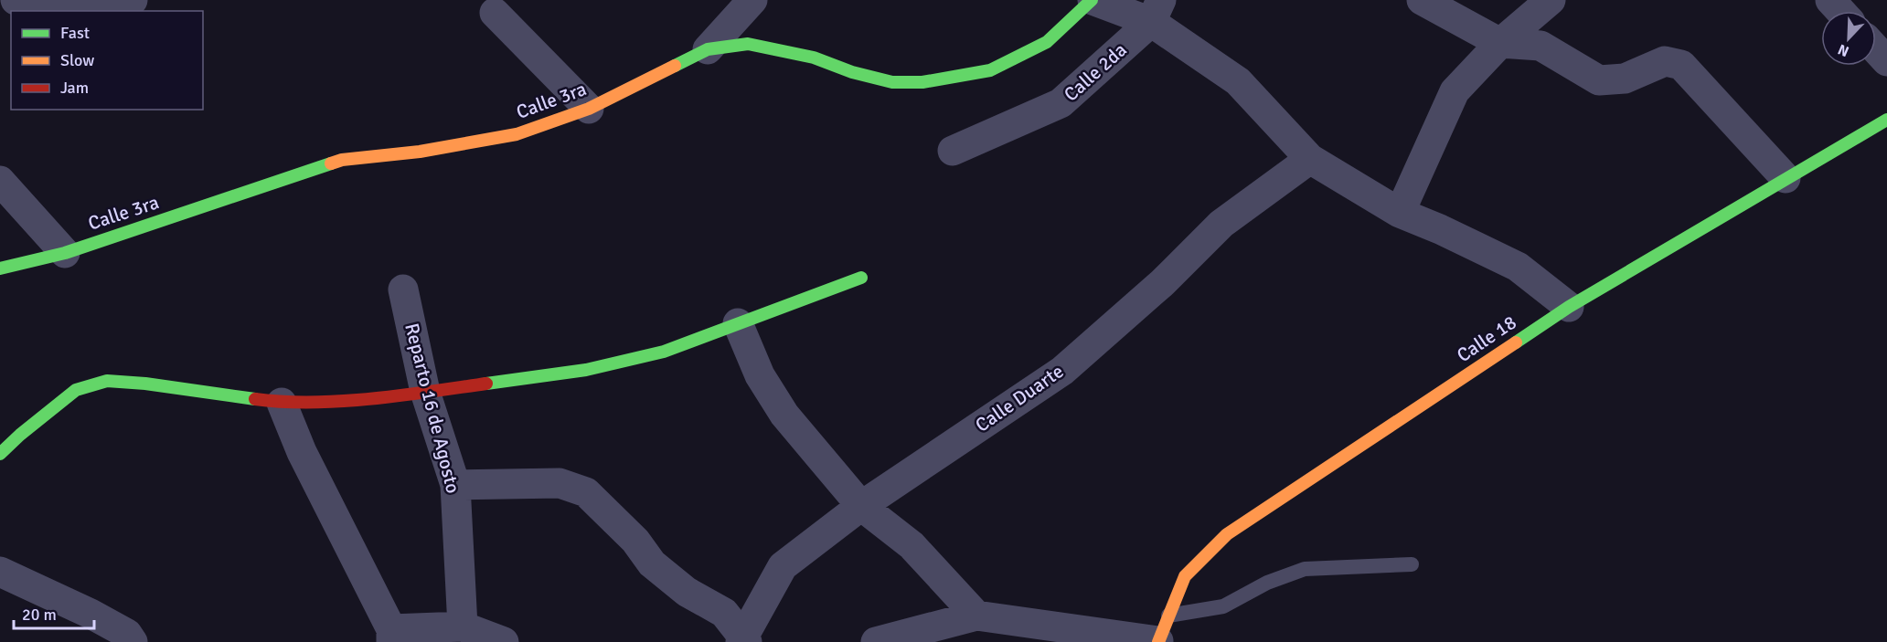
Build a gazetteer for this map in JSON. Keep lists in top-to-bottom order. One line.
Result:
{"streets":{"street":["Calle 2da","Calle 3ra","Calle 18","Calle Duarte","Reparto 16 de Agosto"]},"legend":["Fast","Slow","Jam"],"scale_bar":"20 m","north":"bottom left"}
